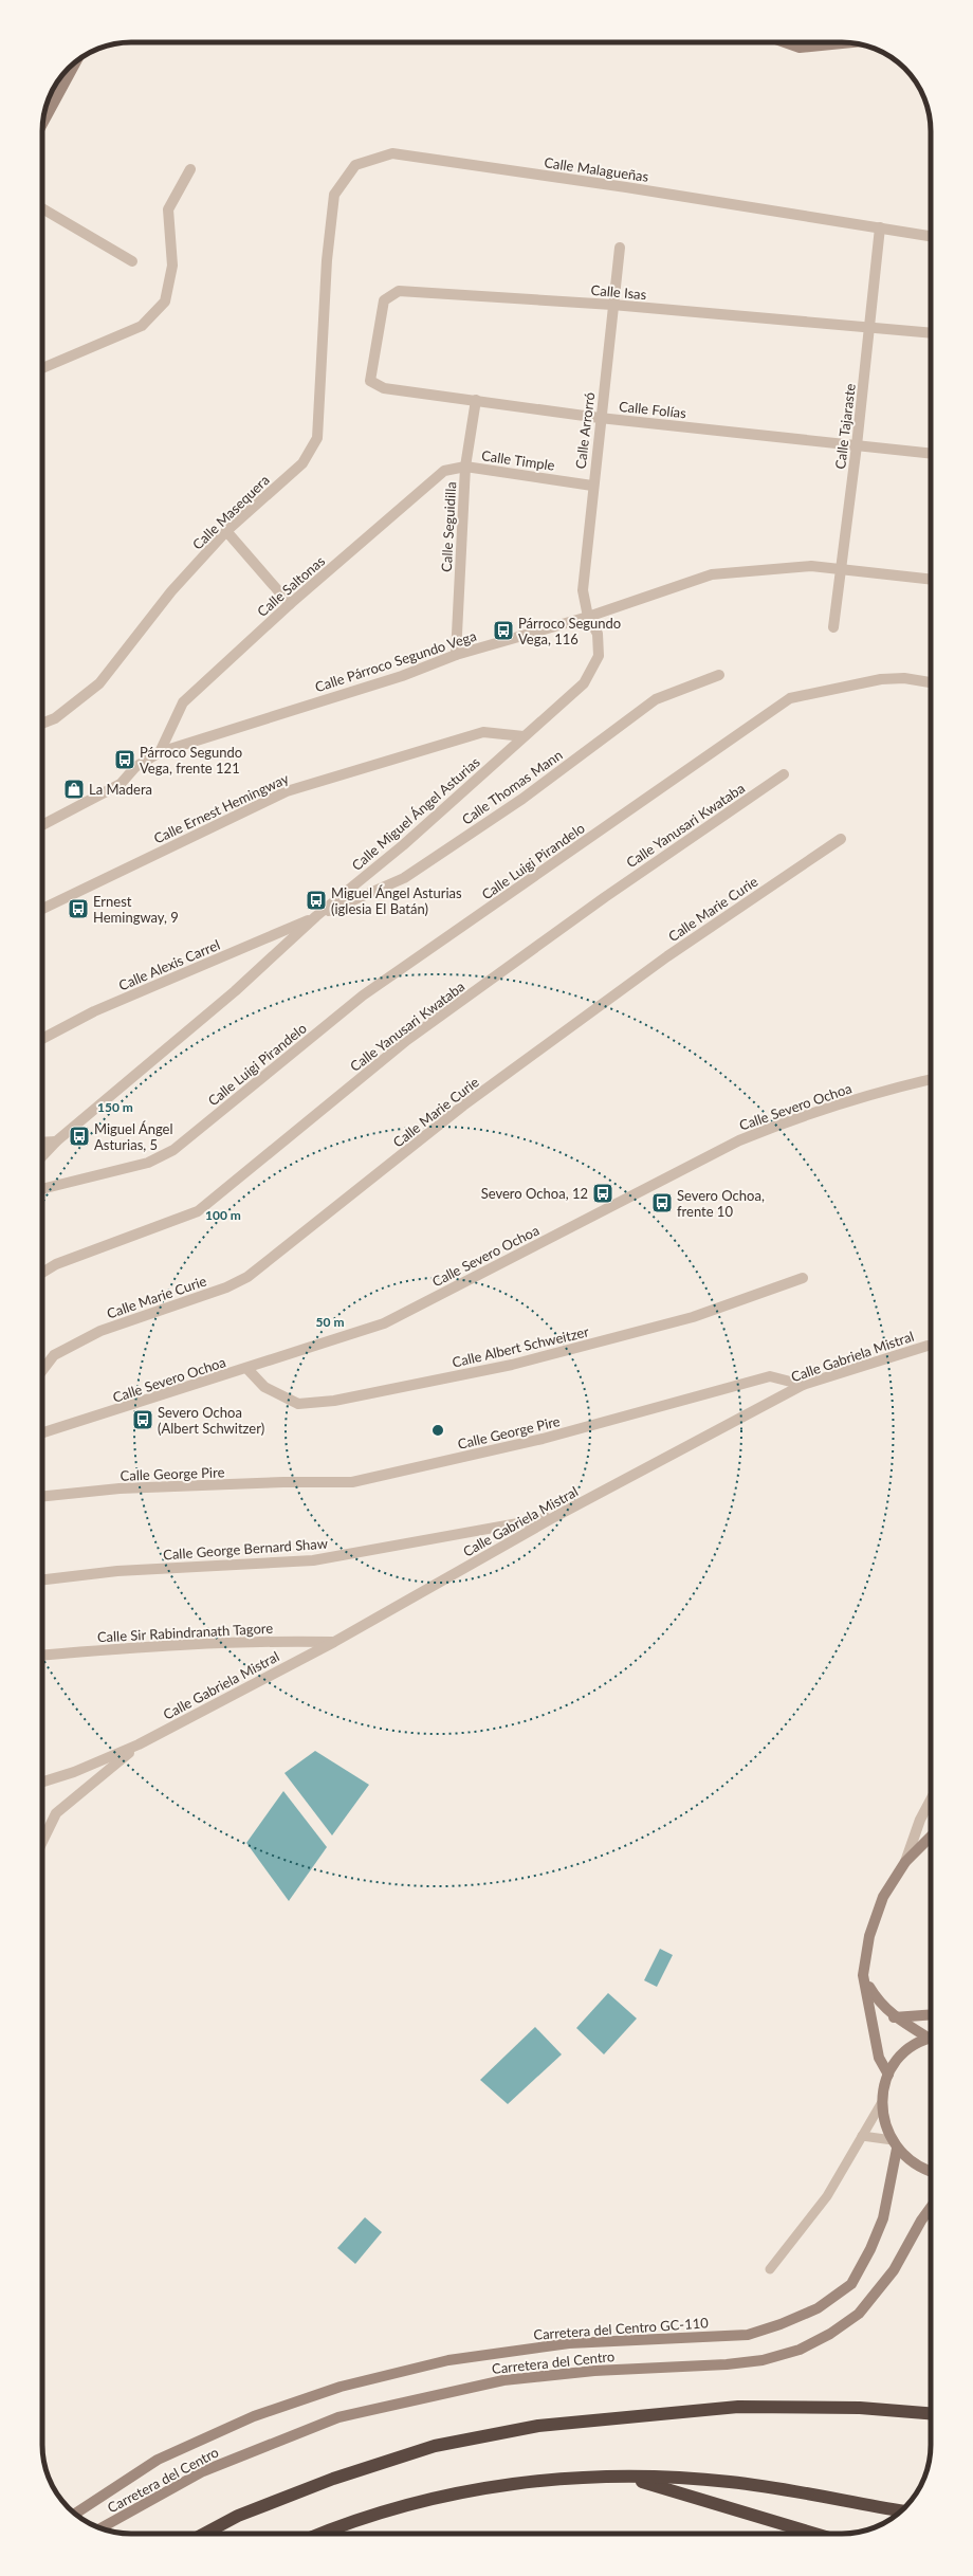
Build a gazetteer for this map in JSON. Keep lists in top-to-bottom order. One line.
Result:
{"streets":{"main road":["Carretera del Centro GC-110","Carretera del Centro"],"street":["Calle Malagueñas","Calle Isas","Calle Folías","Calle Tajaraste","Calle Arrorró","Calle Timple","Calle Masequera","Calle Seguidilla","Calle Saltonas","Calle Párroco Segundo Vega","Calle Thomas Mann","Calle Ernest Hemingway","Calle Miguel Ángel Asturias","Calle Yanusari Kwataba","Calle Luigi Pirandelo","Calle Marie Curie","Calle Alexis Carrel","Calle Severo Ochoa","Calle Albert Schweitzer","Calle Gabriela Mistral","Calle George Pire","Calle George Bernard Shaw","Calle Sir Rabindranath Tagore"]},"crossings":[["Calle Malagueñas","Calle Tajaraste"],["Calle Malagueñas","Calle Masequera"],["Calle Isas","Calle Folías"],["Calle Isas","Calle Tajaraste"],["Calle Isas","Calle Arrorró"],["Calle Folías","Calle Tajaraste"],["Calle Folías","Calle Arrorró"],["Calle Folías","Calle Seguidilla"],["Calle Tajaraste","Calle Párroco Segundo Vega"],["Calle Arrorró","Calle Timple"],["Calle Arrorró","Calle Párroco Segundo Vega"],["Calle Arrorró","Calle Miguel Ángel Asturias"],["Calle Timple","Calle Seguidilla"],["Calle Timple","Calle Saltonas"],["Calle Seguidilla","Calle Saltonas"],["Calle Seguidilla","Calle Párroco Segundo Vega"],["Calle Saltonas","Calle Párroco Segundo Vega"],["Calle Párroco Segundo Vega","Calle Miguel Ángel Asturias"],["Calle Thomas Mann","Calle Miguel Ángel Asturias"],["Calle Thomas Mann","Calle Alexis Carrel"],["Calle Ernest Hemingway","Calle Miguel Ángel Asturias"],["Calle Miguel Ángel Asturias","Calle Alexis Carrel"],["Calle Severo Ochoa","Calle Albert Schweitzer"],["Calle Gabriela Mistral","Calle George Pire"],["Calle Gabriela Mistral","Calle George Bernard Shaw"],["Calle Gabriela Mistral","Calle Sir Rabindranath Tagore"]],"places":{"bus stop":["Párroco Segundo Vega, 116","Párroco Segundo Vega, frente 121","Miguel Ángel Asturias (iglesia El Batán)","Ernest Hemingway, 9","Miguel Ángel Asturias, 5","Severo Ochoa, 12","Severo Ochoa, frente 10","Severo Ochoa (Albert Schwitzer)"],"shop":["La Madera"]},"rings":["150 m","100 m","50 m"]}
